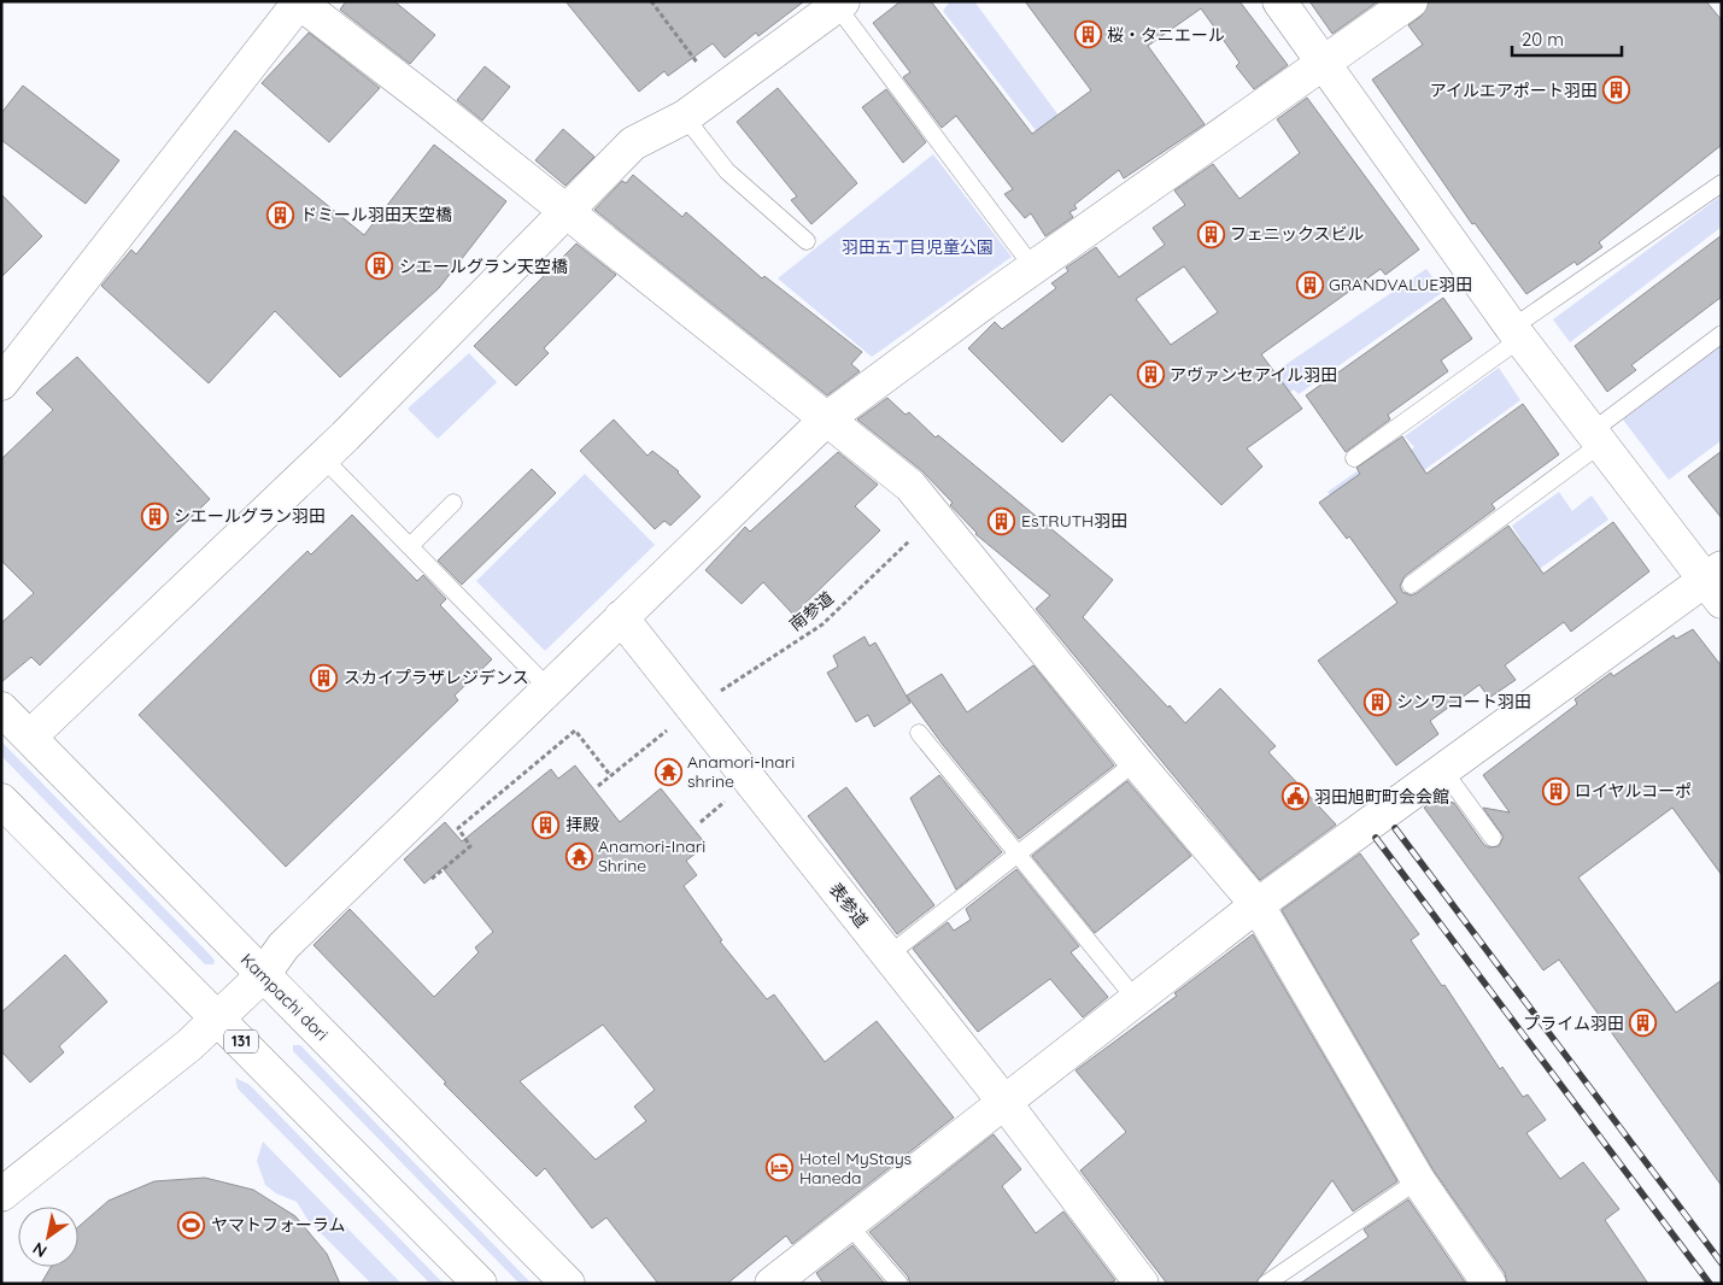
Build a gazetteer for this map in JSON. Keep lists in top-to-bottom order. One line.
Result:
{"streets":{"main road":["表参道","Kampachi dori","131"],"path":["南参道"]},"crossings":[["南参道","表参道"]],"parks":["羽田五丁目児童公園"],"places":{"building":["桜・タニエール","アイルエアポート羽田","ドミール羽田天空橋","フェニックスビル","シエールグラン天空橋","GRANDVALUE羽田","アヴァンセアイル羽田","シエールグラン羽田","EsTRUTH羽田","スカイプラザレジデンス","シンワコート羽田","ロイヤルコーポ","拝殿","プライム羽田"],"temple":["Anamori-Inari shrine","Anamori-Inari Shrine"],"public building":["羽田旭町町会会館"],"hotel":["Hotel MyStays Haneda"],"sports":["ヤマトフォーラム"]},"scale_bar":"20 m","north":"bottom left"}
